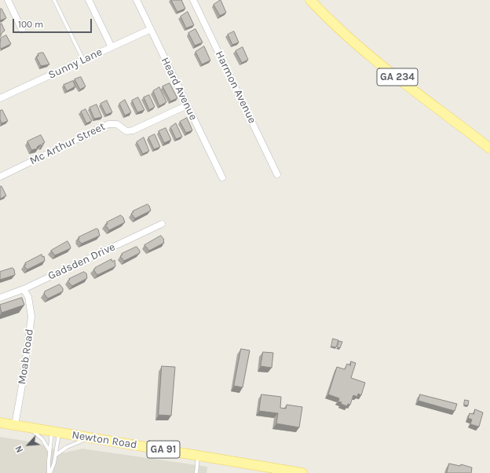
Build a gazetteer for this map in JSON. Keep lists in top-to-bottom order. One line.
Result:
{"streets":{"main road":["GA 234","Newton Road","GA 91"],"street":["Sunny Lane","Harmon Avenue","Heard Avenue","Mc Arthur Street","Gadsden Drive","Moab Road"]},"crossings":[["Sunny Lane","Heard Avenue"],["Heard Avenue","Mc Arthur Street"],["Gadsden Drive","Moab Road"],["Moab Road","Newton Road"]],"scale_bar":"100 m","north":"bottom left"}
